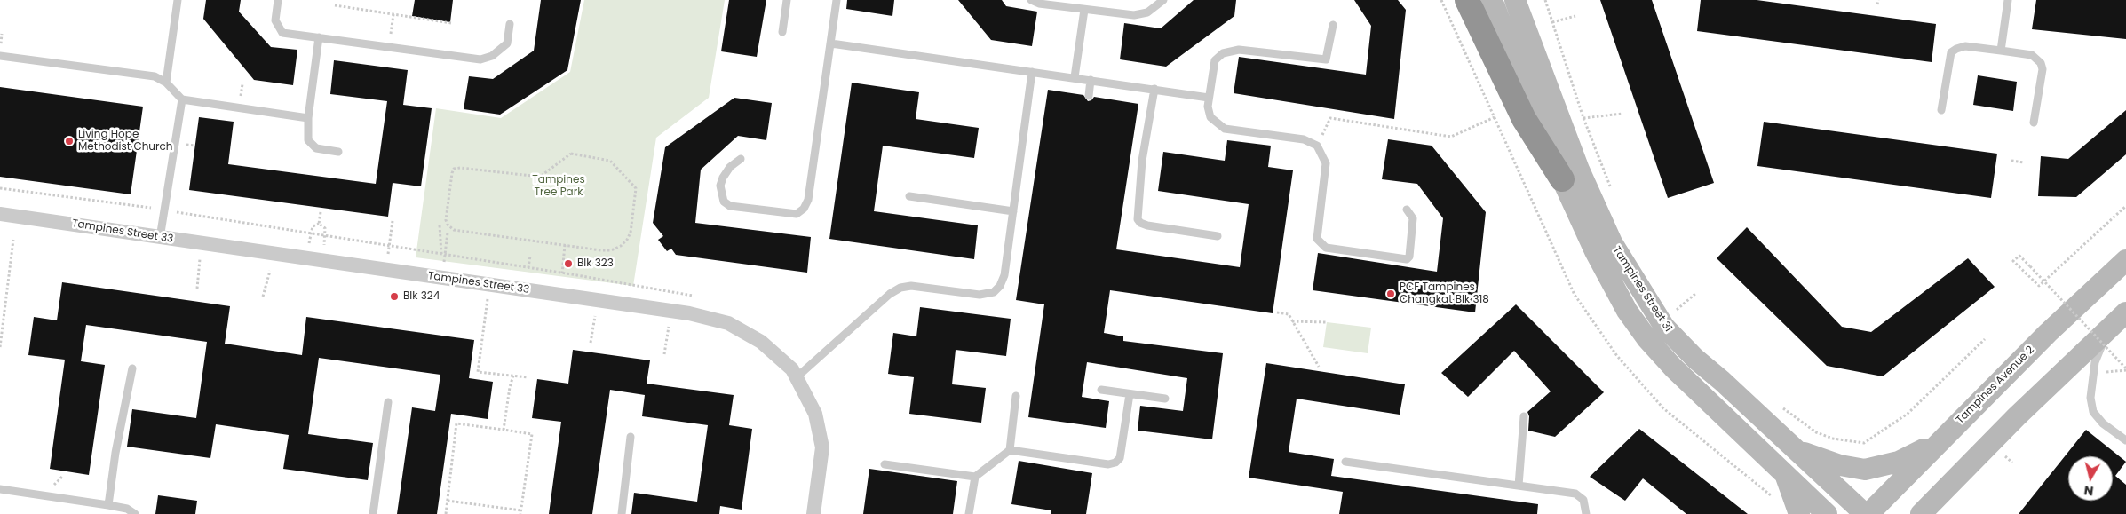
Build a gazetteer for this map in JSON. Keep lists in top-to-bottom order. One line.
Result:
{"streets":{"main road":["Tampines Street 31","Tampines Avenue 2"],"street":["Tampines Street 33"]},"parks":["Tampines Tree Park"],"places":["Living Hope Methodist Church","Blk 323","PCF Tampines Changkat Blk 318","Blk 324"],"north":"bottom"}
